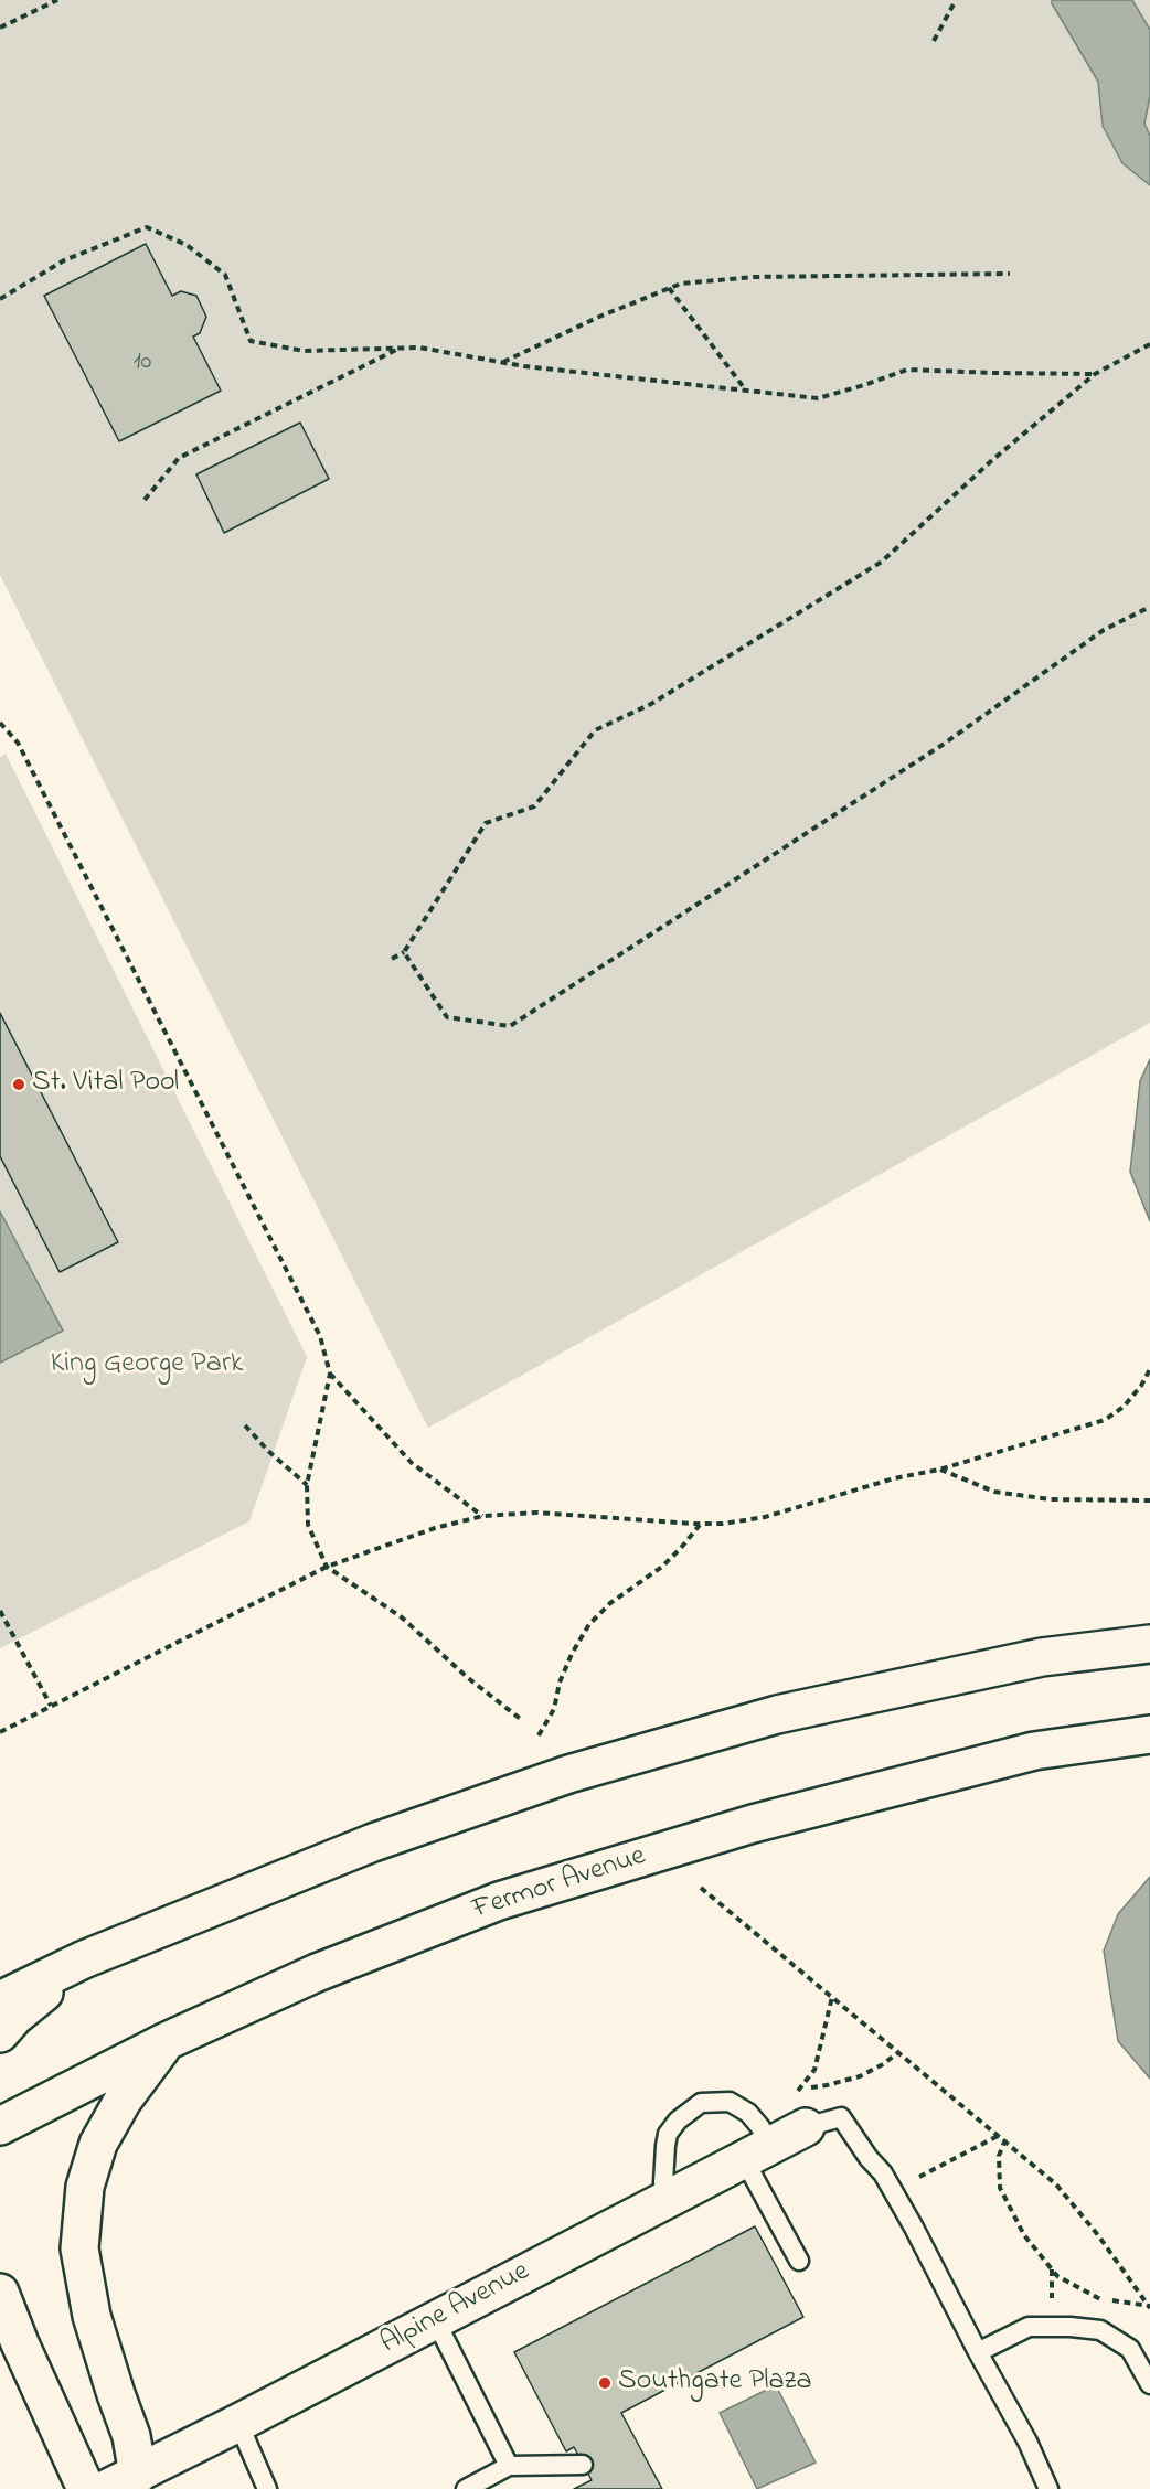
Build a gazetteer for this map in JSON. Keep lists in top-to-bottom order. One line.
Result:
{"streets":{"main road":["Fermor Avenue","Alpine Avenue"]},"parks":["King George Park"],"places":["St. Vital Pool","Southgate Plaza"],"house_numbers":["10"]}
